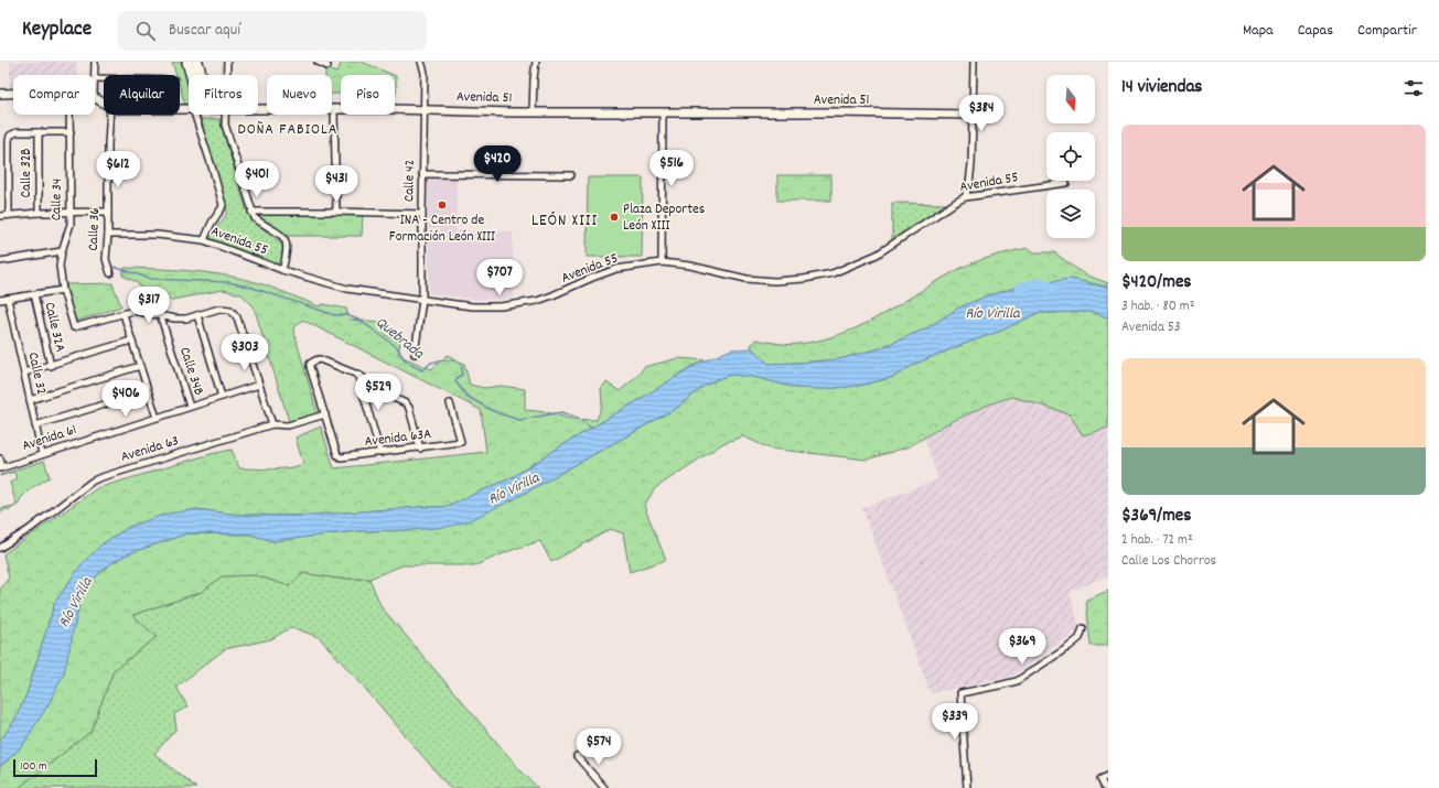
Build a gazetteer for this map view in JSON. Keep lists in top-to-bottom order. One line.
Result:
{"streets":{"street":["Avenida 51","Calle 32B","Calle 42","Avenida 55","Calle 34","Calle 36","Calle 32A","Calle 34B","Calle 32","Avenida 61","Avenida 63A","Avenida 63"]},"crossings":[["Avenida 51","Calle 42"],["Calle 42","Avenida 55"],["Avenida 55","Calle 36"],["Calle 34B","Avenida 61"],["Calle 32","Avenida 61"],["Avenida 63A","Avenida 63"]],"districts":["DOÑA FABIOLA","LEÓN XIII"],"water":["Río Virilla","Quebrada"],"places":["INA - Centro de Formación León XIII","Plaza Deportes León XIII"],"scale_bar":"100 m","north":"bottom","page":{"header":"Keyplace","search":"Buscar aquí","nav":["Mapa","Capas","Compartir"],"heading":"14 viviendas","chip":["Comprar","Alquilar","Filtros","Nuevo","Piso"],"price":["$384","$420","$516","$612","$401","$431","$707","$317","$303","$529","$406","$369","$339","$574"],"list":[{"name":"$420/mes","note":"3 hab. · 80 m² · Avenida 53"},{"name":"$369/mes","note":"2 hab. · 72 m² · Calle Los Chorros"}],"scale":"100 m"}}
